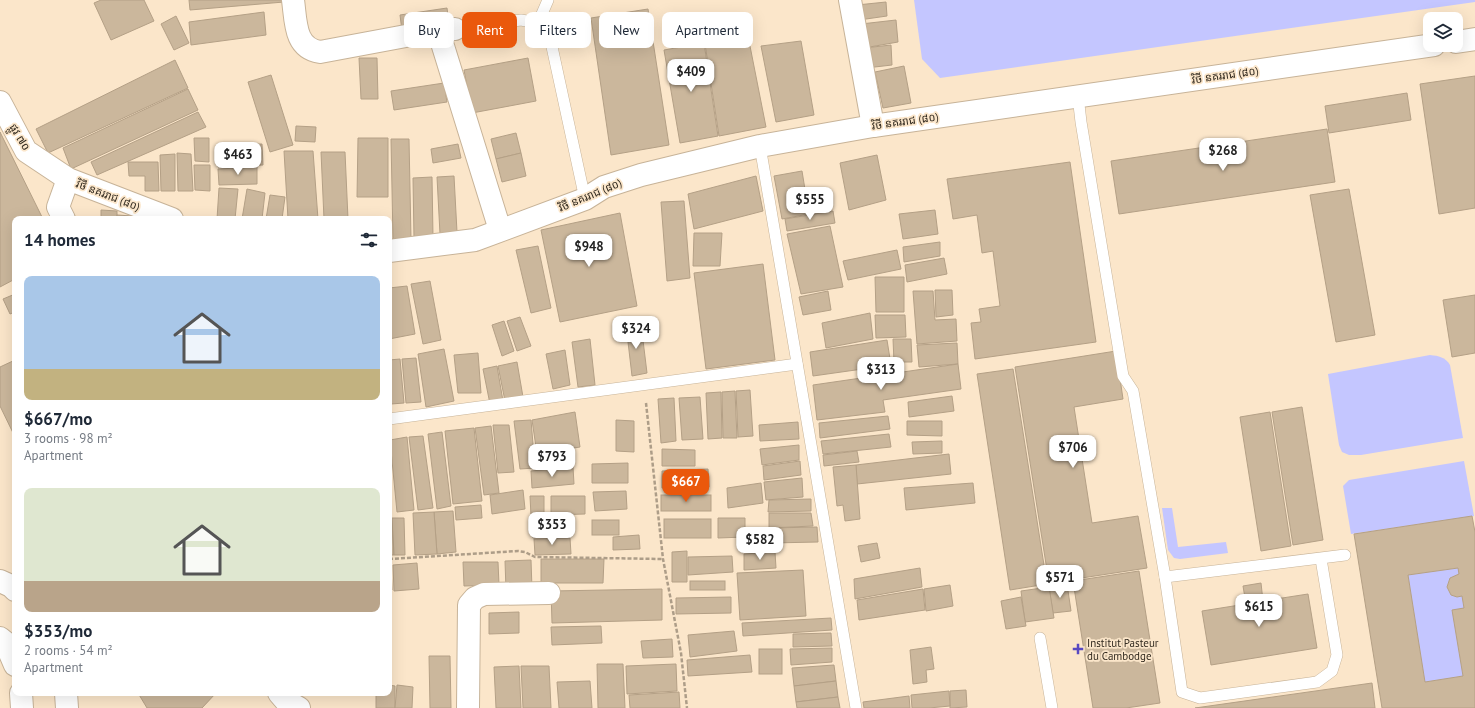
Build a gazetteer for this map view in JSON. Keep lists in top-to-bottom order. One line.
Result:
{"streets":{"street":["វិថី នគររាជ (៨០)","ផ្លូវ ៧០"]},"crossings":[["វិថី នគររាជ (៨០)","ផ្លូវ ៧០"]],"places":{"health":["Institut Pasteur du Cambodge"]},"page":{"chip":["Buy","Rent","Filters","New","Apartment"],"price":["$409","$268","$463","$555","$948","$324","$313","$706","$793","$667","$353","$582","$571","$615"],"heading":"14 homes","list":[{"name":"$667/mo","note":"3 rooms · 98 m² · Apartment"},{"name":"$353/mo","note":"2 rooms · 54 m² · Apartment"}]}}
